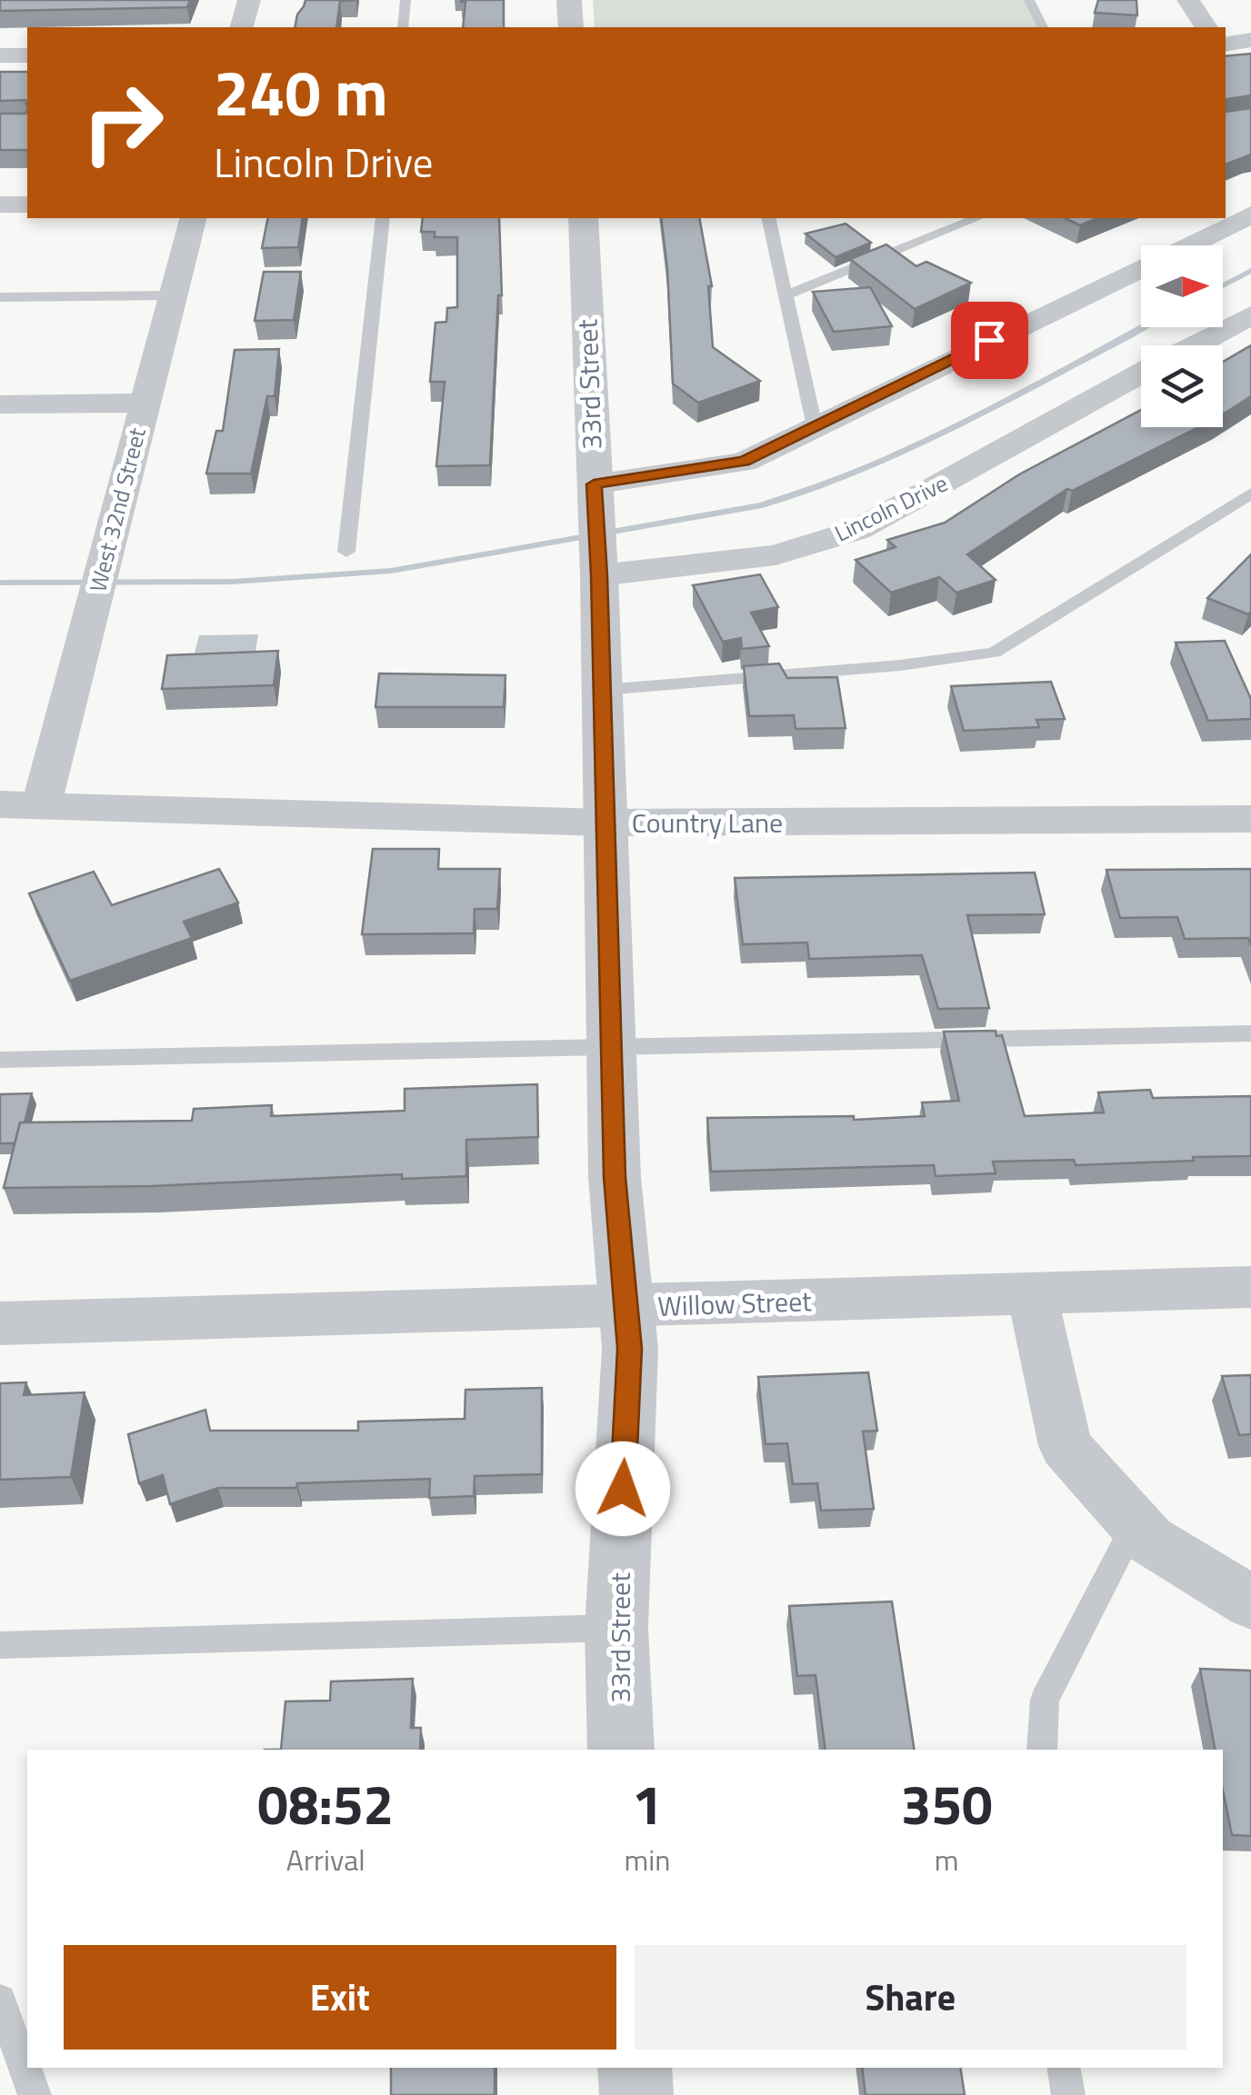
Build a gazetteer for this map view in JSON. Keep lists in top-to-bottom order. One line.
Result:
{"streets":{"street":["33rd Street","Lincoln Drive","West 32nd Street","Country Lane","Willow Street"]},"crossings":[["33rd Street","Lincoln Drive"],["33rd Street","Country Lane"],["33rd Street","Willow Street"],["West 32nd Street","Country Lane"]],"north":"right","page":{"turn":["240 m","Lincoln Drive"],"eta":["08:52","Arrival","1","min","350","m"],"buttons":["Exit","Share"]}}
